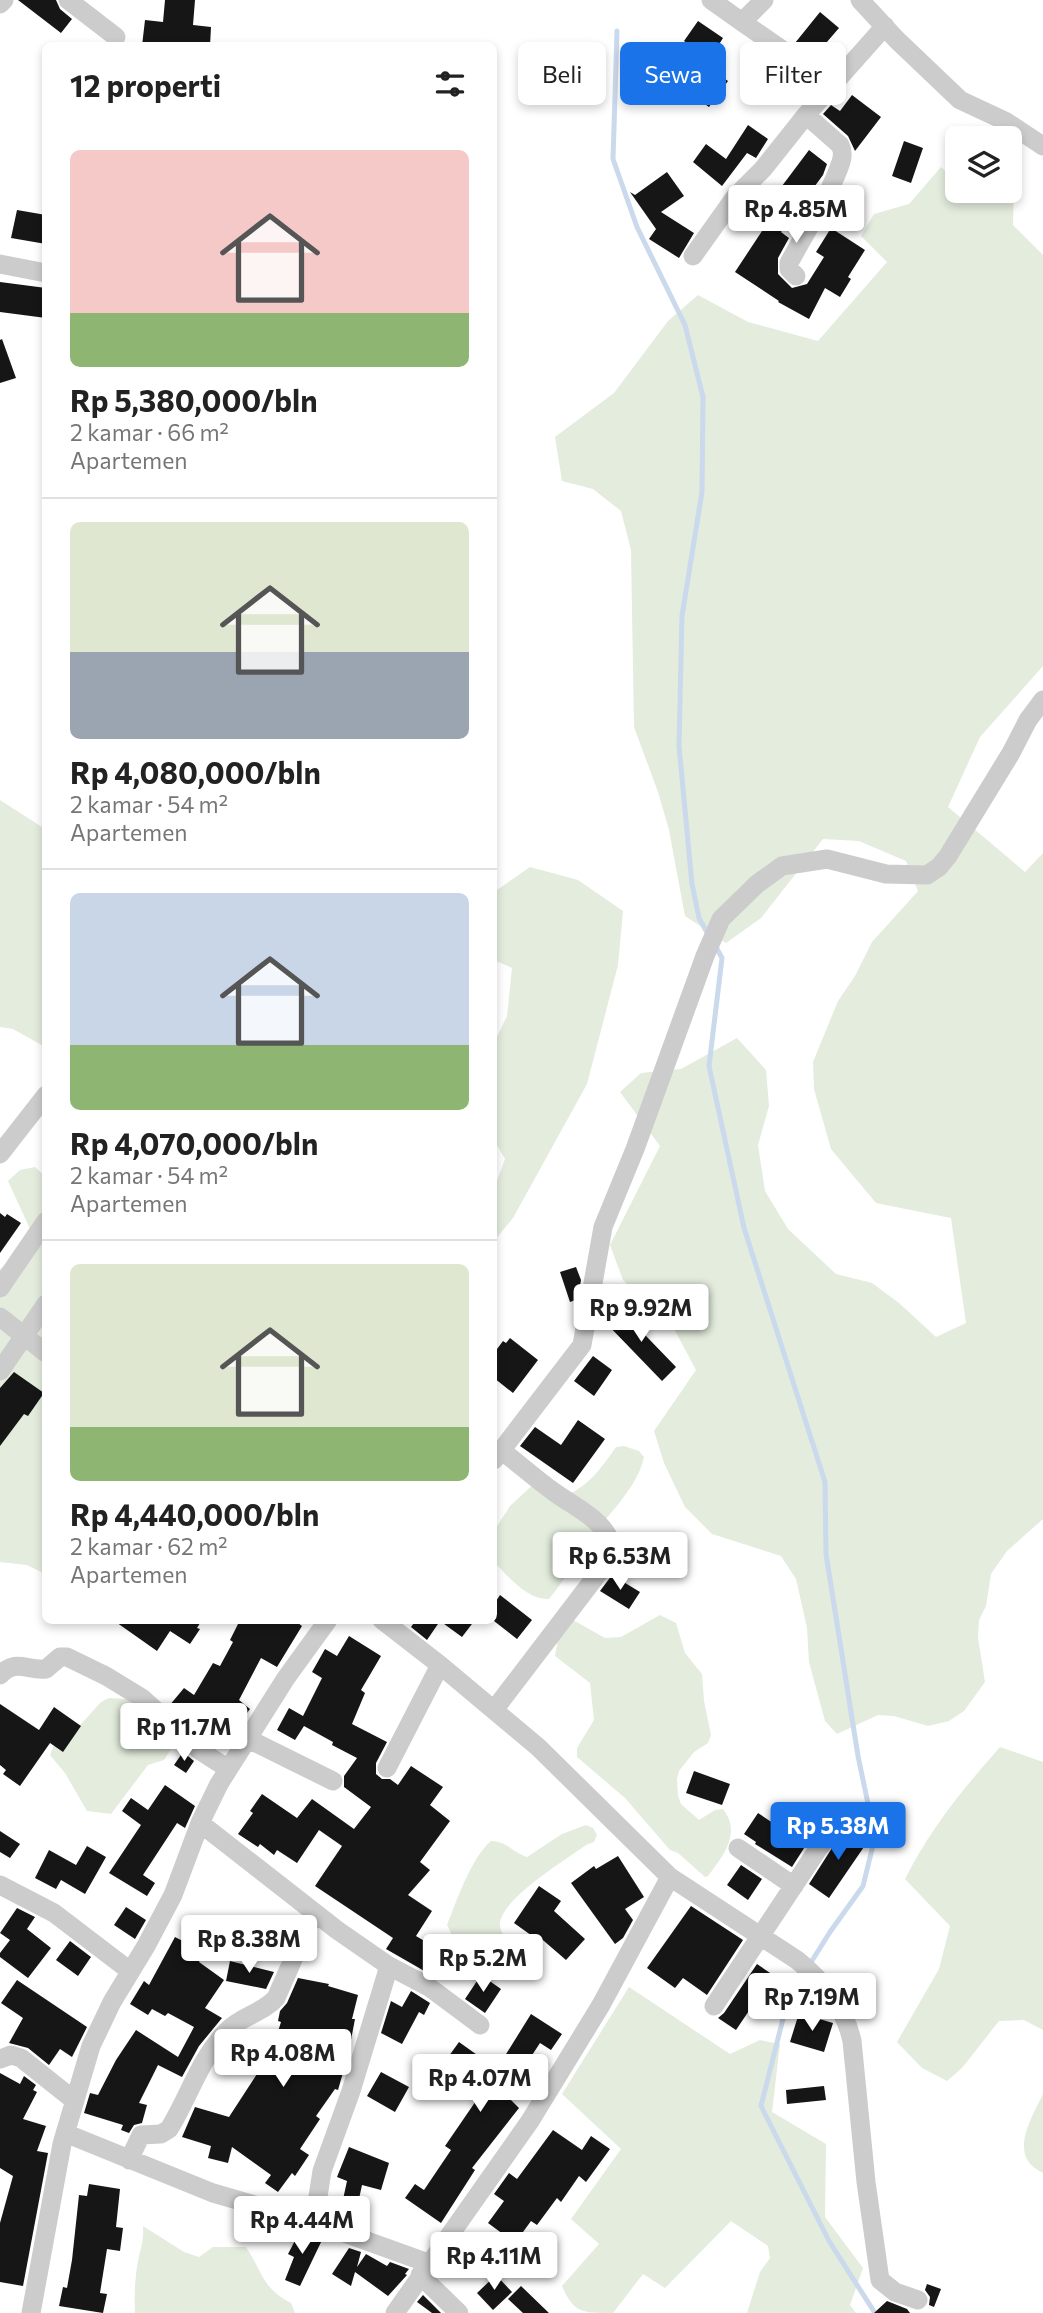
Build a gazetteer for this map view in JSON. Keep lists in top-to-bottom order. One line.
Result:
{"page":{"chip":["Beli","Sewa","Filter"],"heading":"12 properti","list":[{"name":"Rp 5,380,000/bln","note":"2 kamar · 66 m² · Apartemen"},{"name":"Rp 4,080,000/bln","note":"2 kamar · 54 m² · Apartemen"},{"name":"Rp 4,070,000/bln","note":"2 kamar · 54 m² · Apartemen"},{"name":"Rp 4,440,000/bln","note":"2 kamar · 62 m² · Apartemen"}],"price":["Rp 4.85M","Rp 9.92M","Rp 6.53M","Rp 11.7M","Rp 5.38M","Rp 8.38M","Rp 5.2M","Rp 7.19M","Rp 4.08M","Rp 4.07M","Rp 4.44M","Rp 4.11M"]}}
